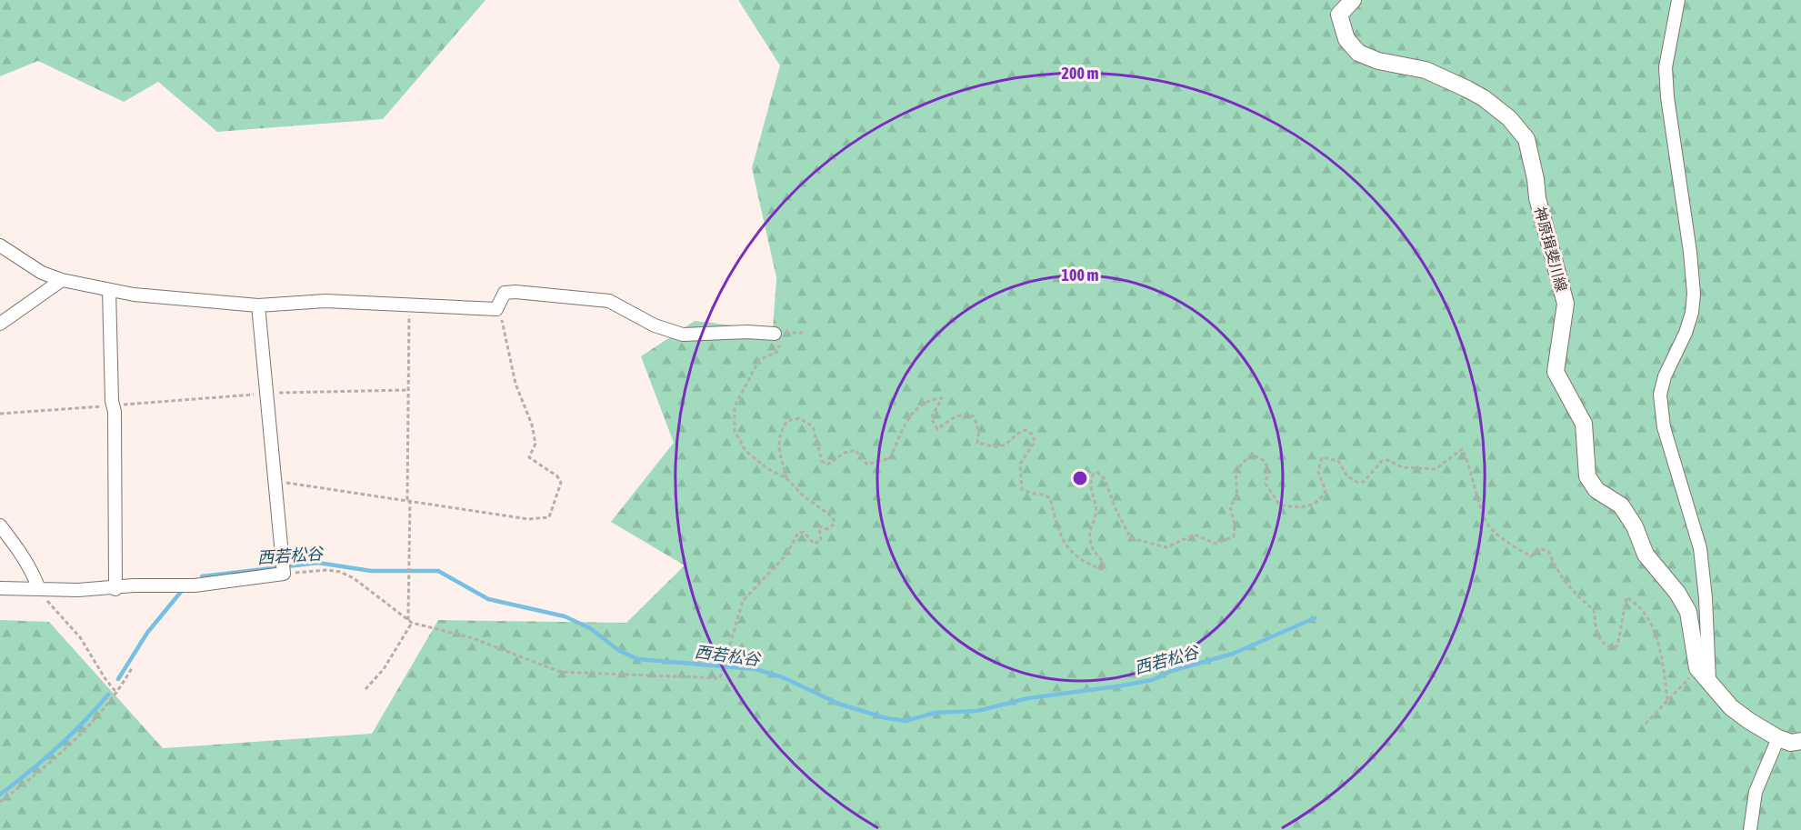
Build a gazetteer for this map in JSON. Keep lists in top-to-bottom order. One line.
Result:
{"streets":{"main road":["神原揖斐川線"]},"water":["西若松谷"],"rings":["200 m","100 m"]}
